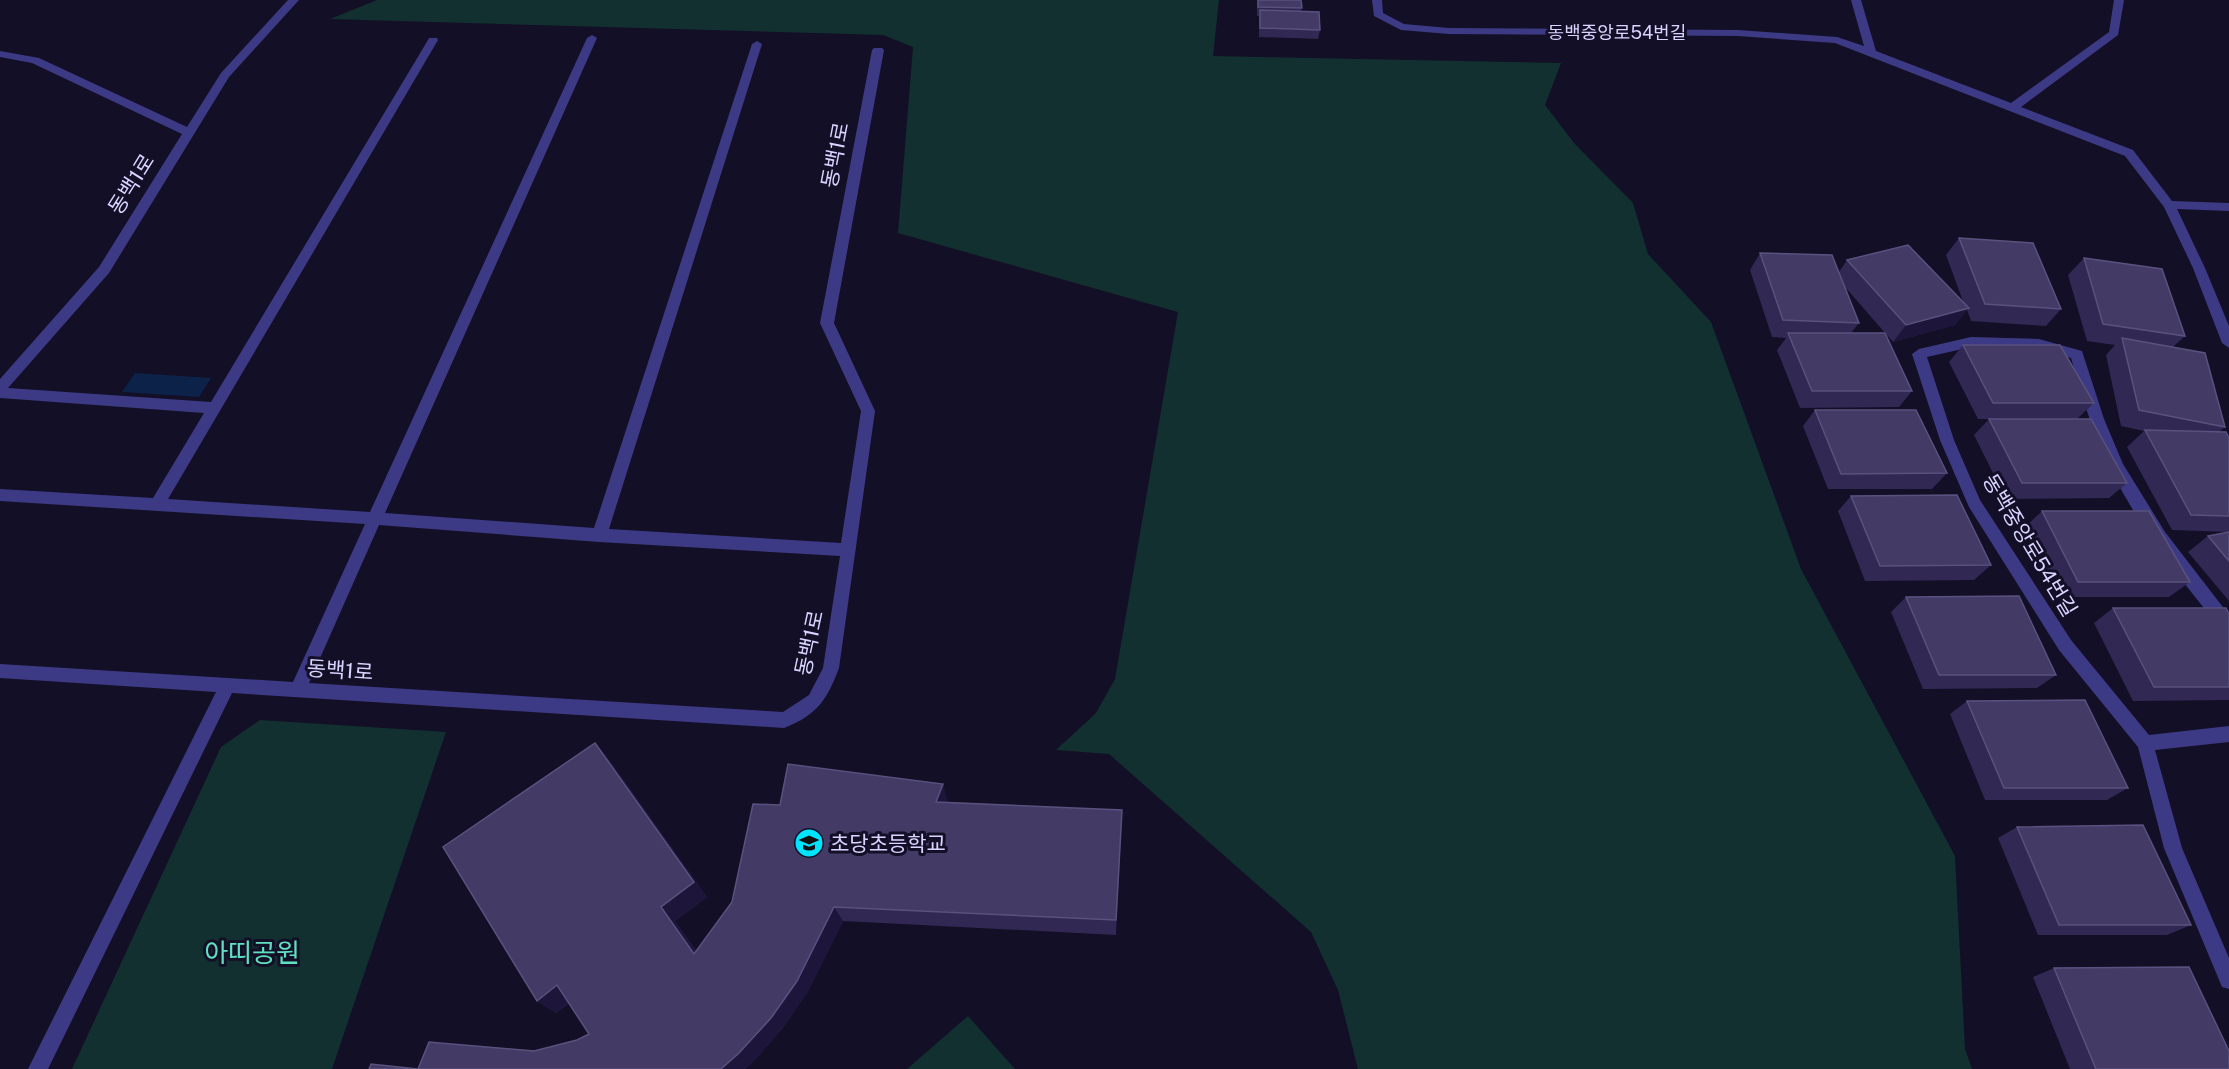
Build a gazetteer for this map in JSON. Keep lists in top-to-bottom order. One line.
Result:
{"streets":{"street":["동백중앙로54번길","동백1로"]},"parks":["아띠공원"],"places":{"school or university":["초당초등학교"]}}
